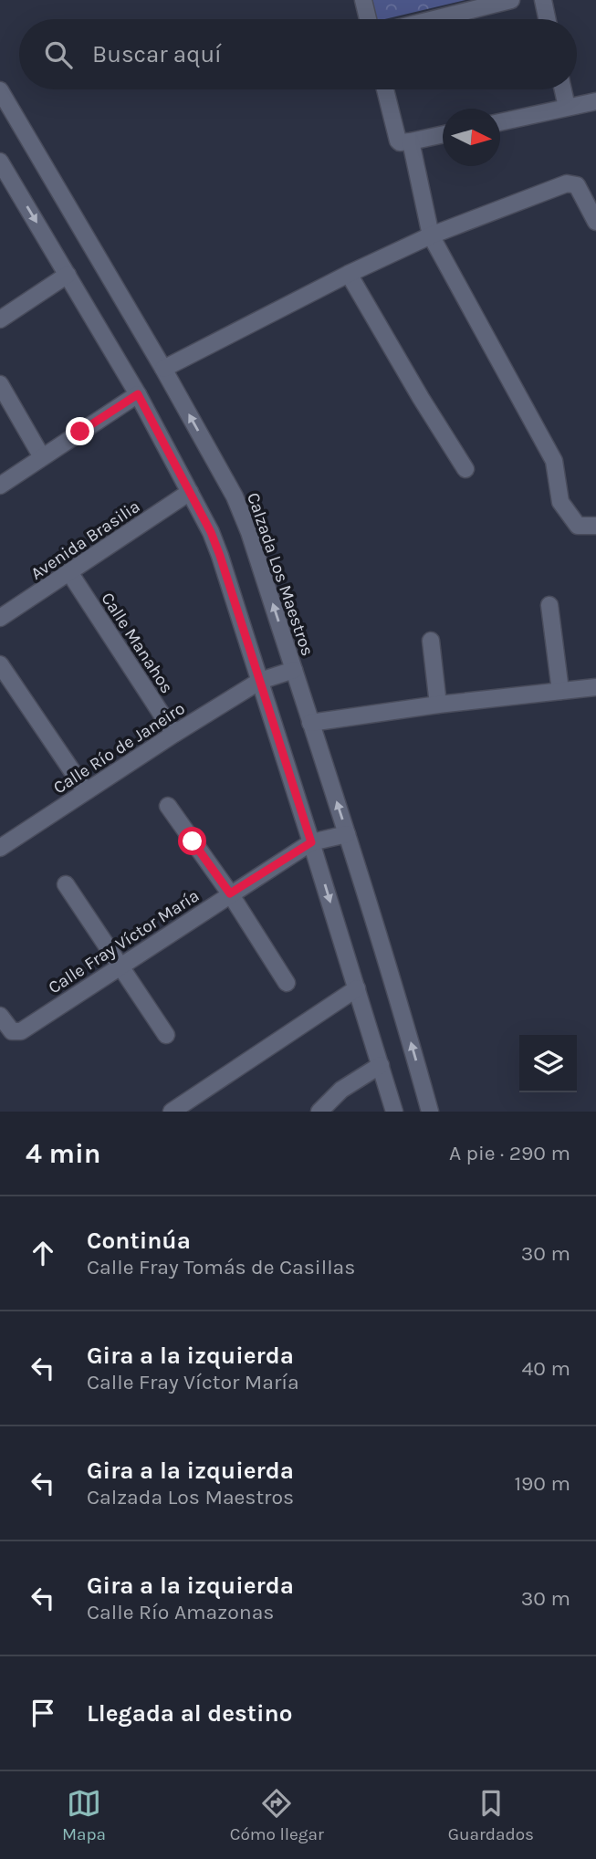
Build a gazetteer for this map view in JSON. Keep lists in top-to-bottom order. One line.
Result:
{"streets":{"street":["Avenida Brasilia","Calzada Los Maestros","Calle Manahos","Calle Río de Janeiro","Calle Fray Víctor María"]},"crossings":[["Avenida Brasilia","Calle Manahos"],["Calzada Los Maestros","Calle Río de Janeiro"],["Calzada Los Maestros","Calle Fray Víctor María"],["Calle Manahos","Calle Río de Janeiro"]],"north":"right","page":{"search":"Buscar aquí","heading":["4 min","A pie · 290 m"],"list":[["Continúa","Calle Fray Tomás de Casillas","30 m"],["Gira a la izquierda","Calle Fray Víctor María","40 m"],["Gira a la izquierda","Calzada Los Maestros","190 m"],["Gira a la izquierda","Calle Río Amazonas","30 m"],"Llegada al destino"],"nav":["Mapa","Cómo llegar","Guardados"]}}
